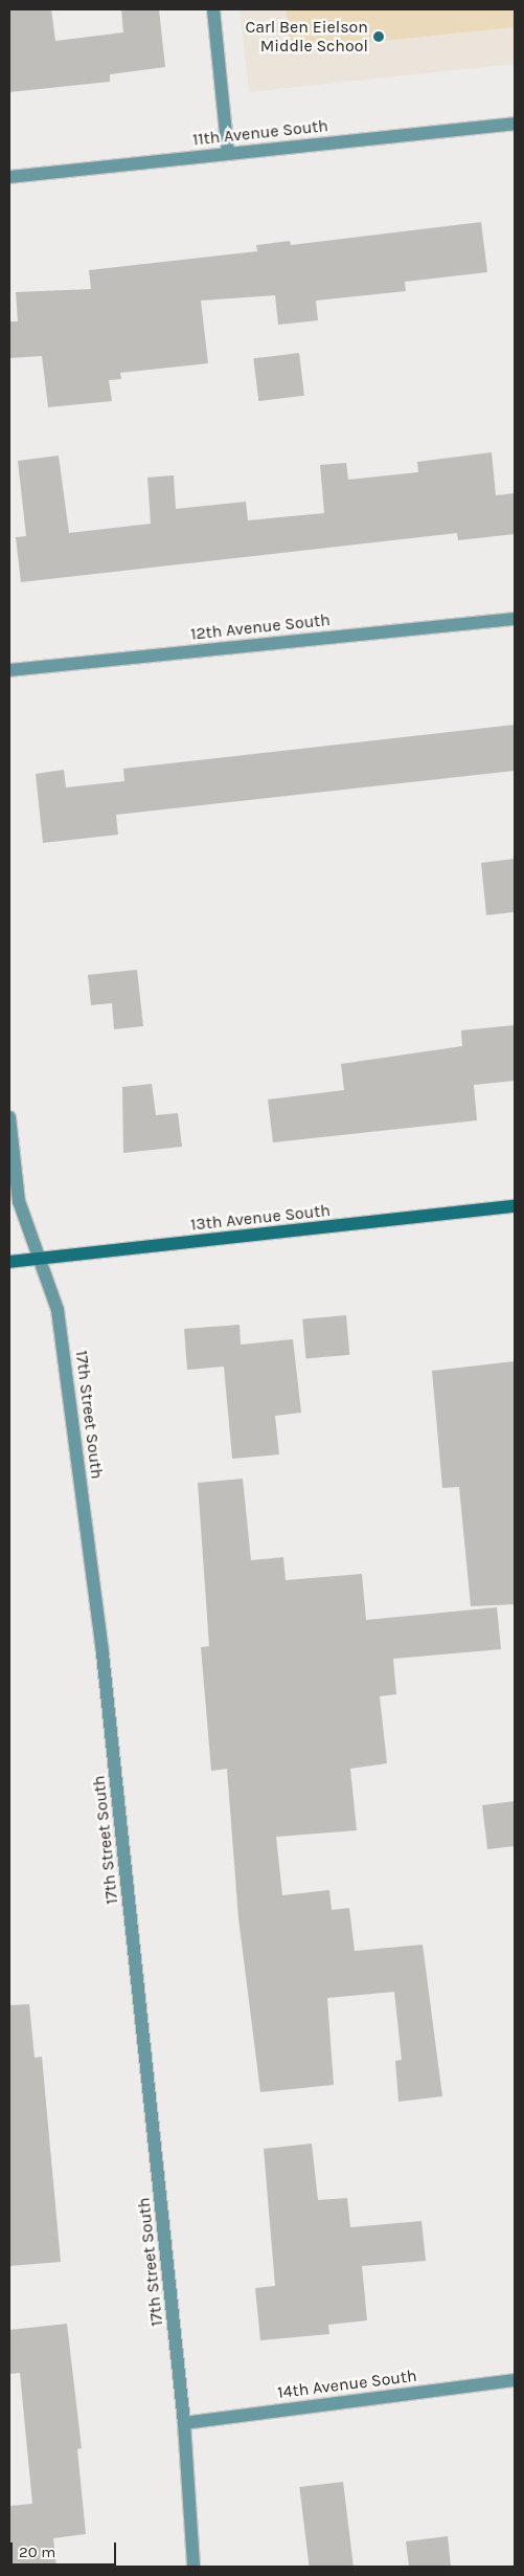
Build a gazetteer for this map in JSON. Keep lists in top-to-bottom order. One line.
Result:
{"streets":{"main road":["13th Avenue South"],"street":["11th Avenue South","12th Avenue South","17th Street South","14th Avenue South"]},"crossings":[["13th Avenue South","17th Street South"],["17th Street South","14th Avenue South"]],"places":["Carl Ben Eielson Middle School"],"scale_bar":"20 m"}
